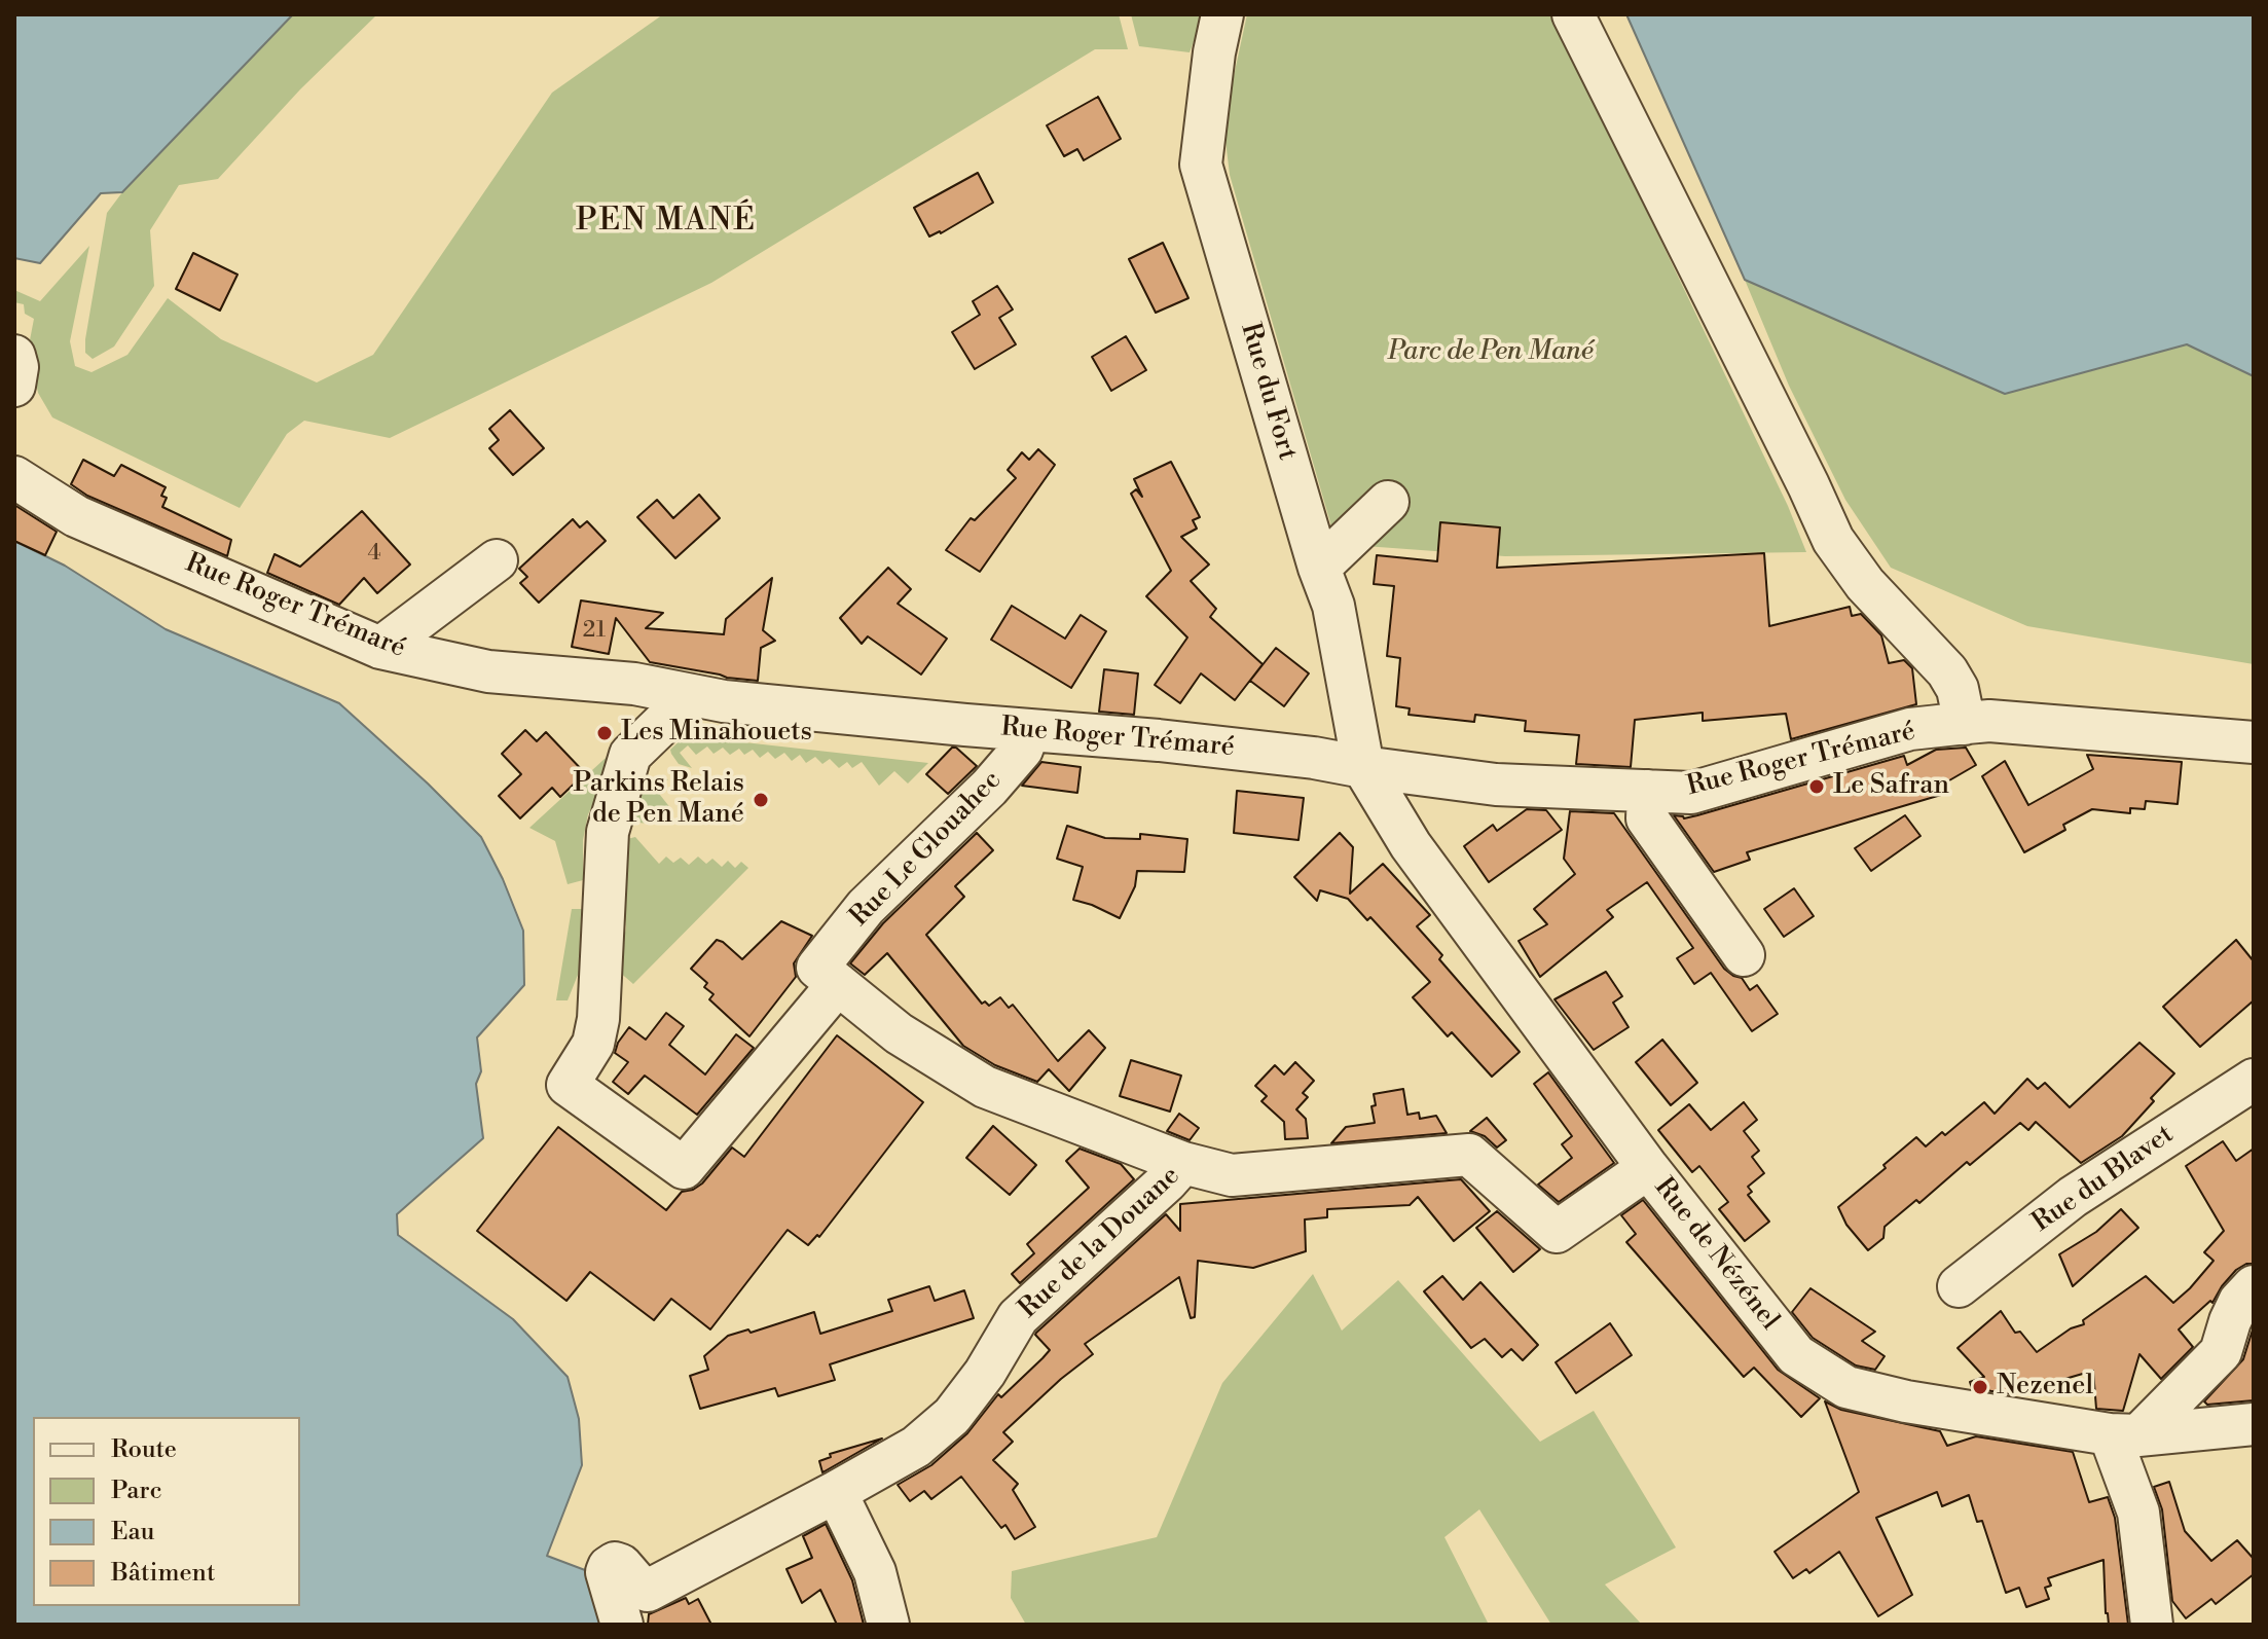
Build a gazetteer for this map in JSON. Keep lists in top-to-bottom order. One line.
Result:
{"streets":{"street":["Rue du Fort","Rue Roger Trémaré","Rue Le Glouahec","Rue du Blavet","Rue de la Douane","Rue de Nézénel"]},"crossings":[["Rue du Fort","Rue Roger Trémaré"],["Rue du Fort","Rue de Nézénel"],["Rue Roger Trémaré","Rue Le Glouahec"],["Rue Roger Trémaré","Rue de Nézénel"],["Rue de la Douane","Rue de Nézénel"]],"districts":["PEN MANÉ"],"parks":["Parc de Pen Mané"],"places":["Les Minahouets","Le Safran","Parkins Relais de Pen Mané","Nezenel"],"house_numbers":["4","21"],"legend":["Route","Parc","Eau","Bâtiment"]}
